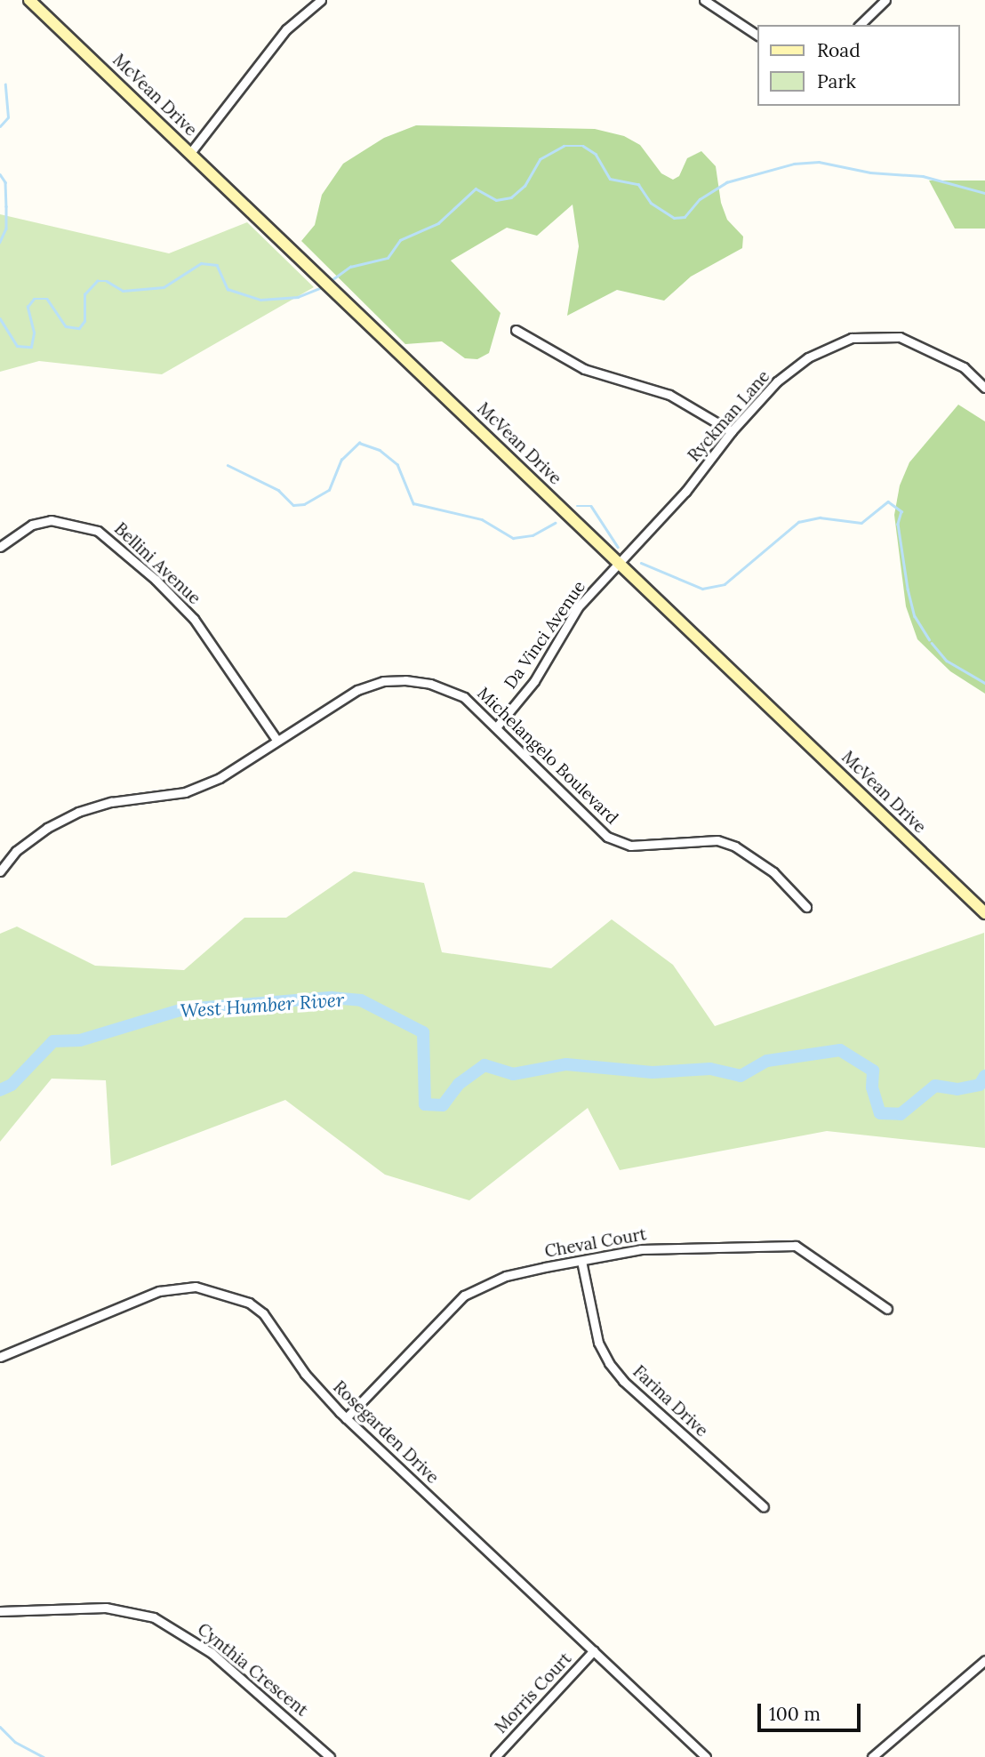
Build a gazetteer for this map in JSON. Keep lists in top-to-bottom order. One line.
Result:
{"streets":{"main road":["McVean Drive"],"street":["Ryckman Lane","Bellini Avenue","Da Vinci Avenue","Michelangelo Boulevard","Cheval Court","Farina Drive","Rosegarden Drive","Cynthia Crescent","Morris Court"]},"crossings":[["McVean Drive","Ryckman Lane"],["McVean Drive","Da Vinci Avenue"],["Ryckman Lane","Da Vinci Avenue"],["Bellini Avenue","Michelangelo Boulevard"],["Da Vinci Avenue","Michelangelo Boulevard"],["Cheval Court","Farina Drive"],["Cheval Court","Rosegarden Drive"],["Rosegarden Drive","Morris Court"]],"water":["West Humber River"],"legend":["Road","Park"],"scale_bar":"100 m"}
